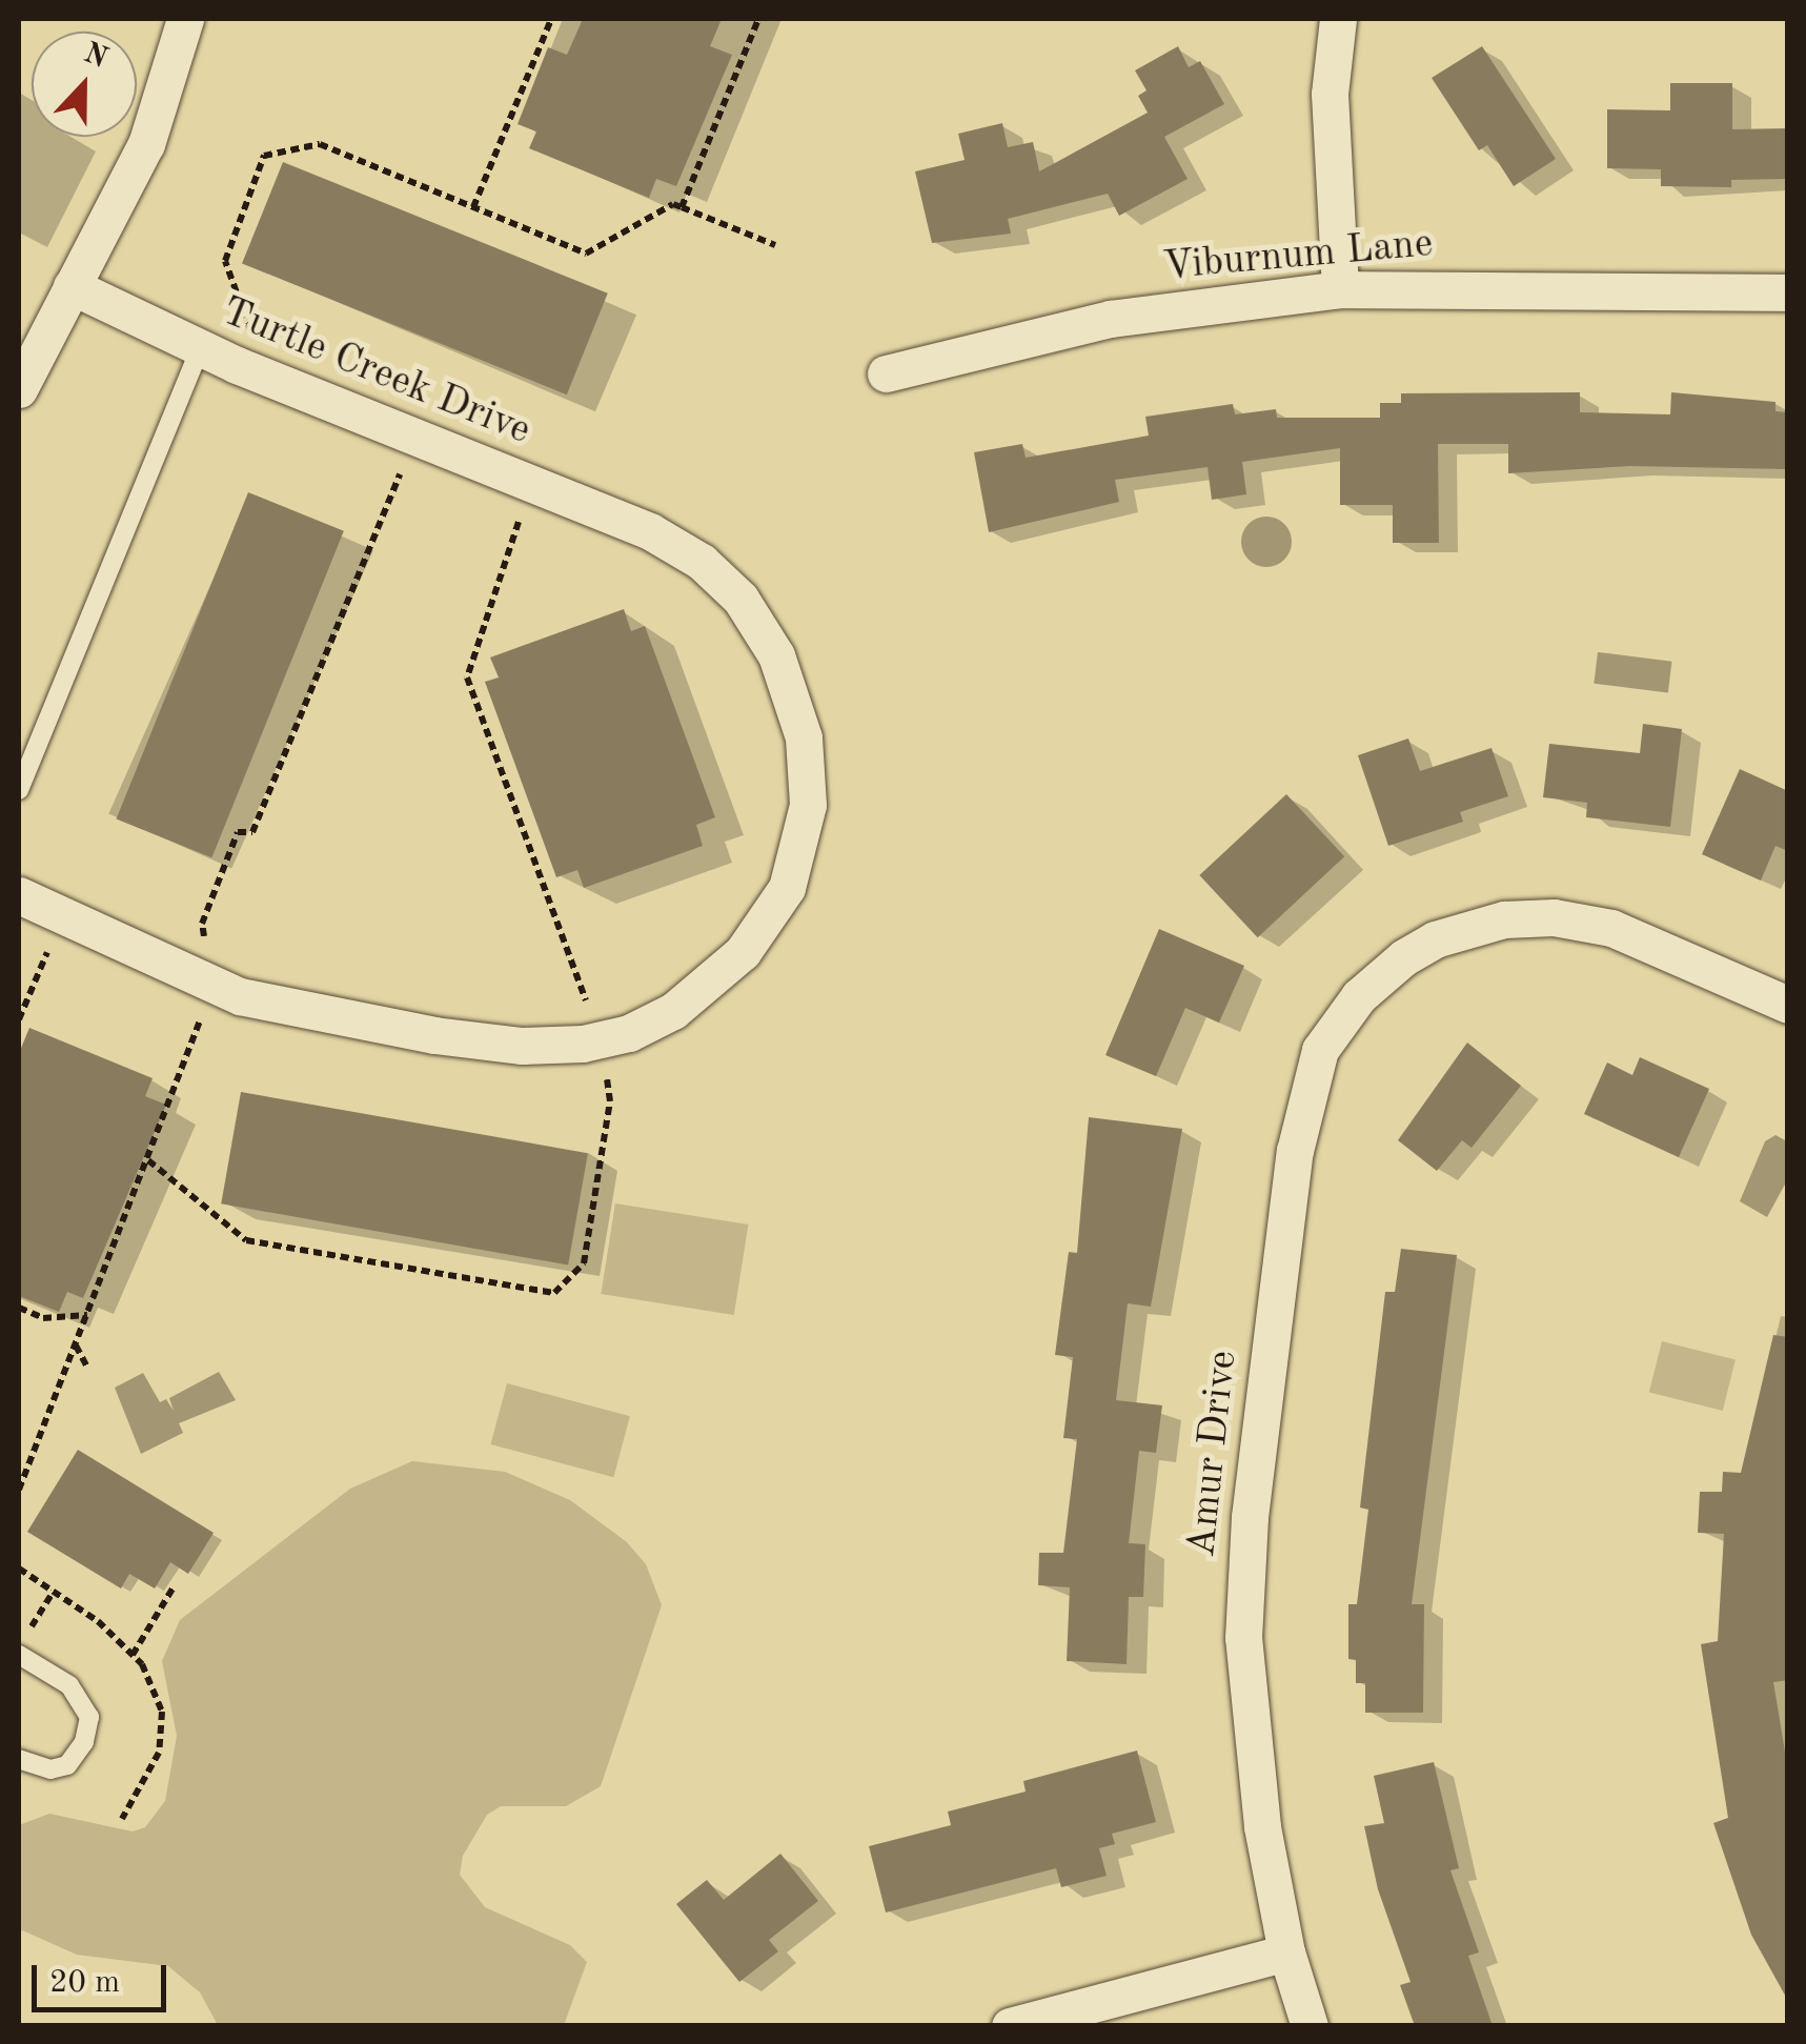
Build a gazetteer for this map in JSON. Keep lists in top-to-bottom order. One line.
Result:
{"streets":{"street":["Viburnum Lane","Turtle Creek Drive","Amur Drive"]},"scale_bar":"20 m","north":"top"}
